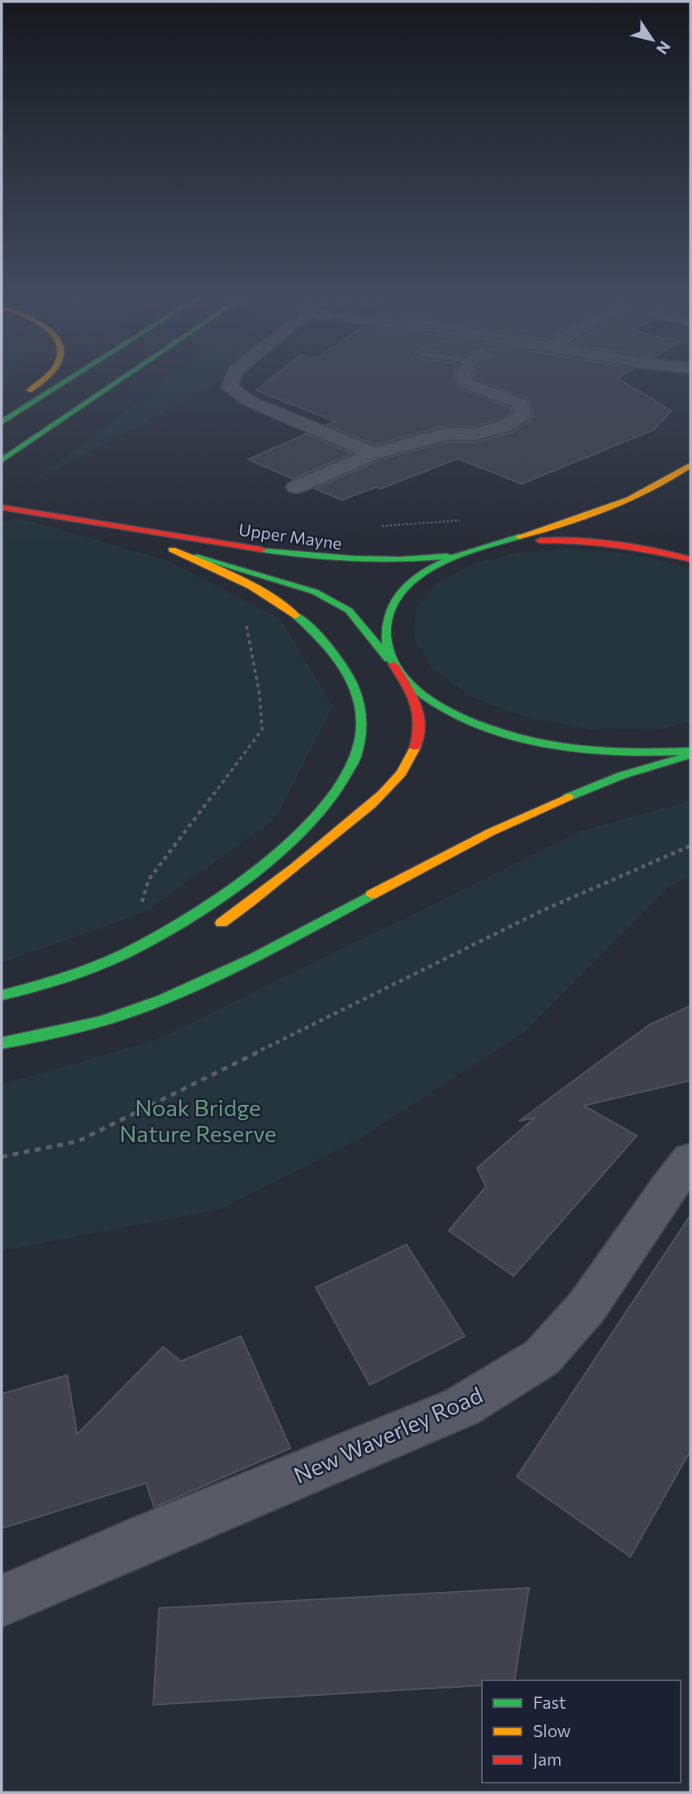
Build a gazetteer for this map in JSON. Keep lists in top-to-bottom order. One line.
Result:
{"streets":{"main road":["Upper Mayne"],"street":["New Waverley Road"]},"parks":["Noak Bridge Nature Reserve"],"legend":["Fast","Slow","Jam"],"north":"bottom right"}
